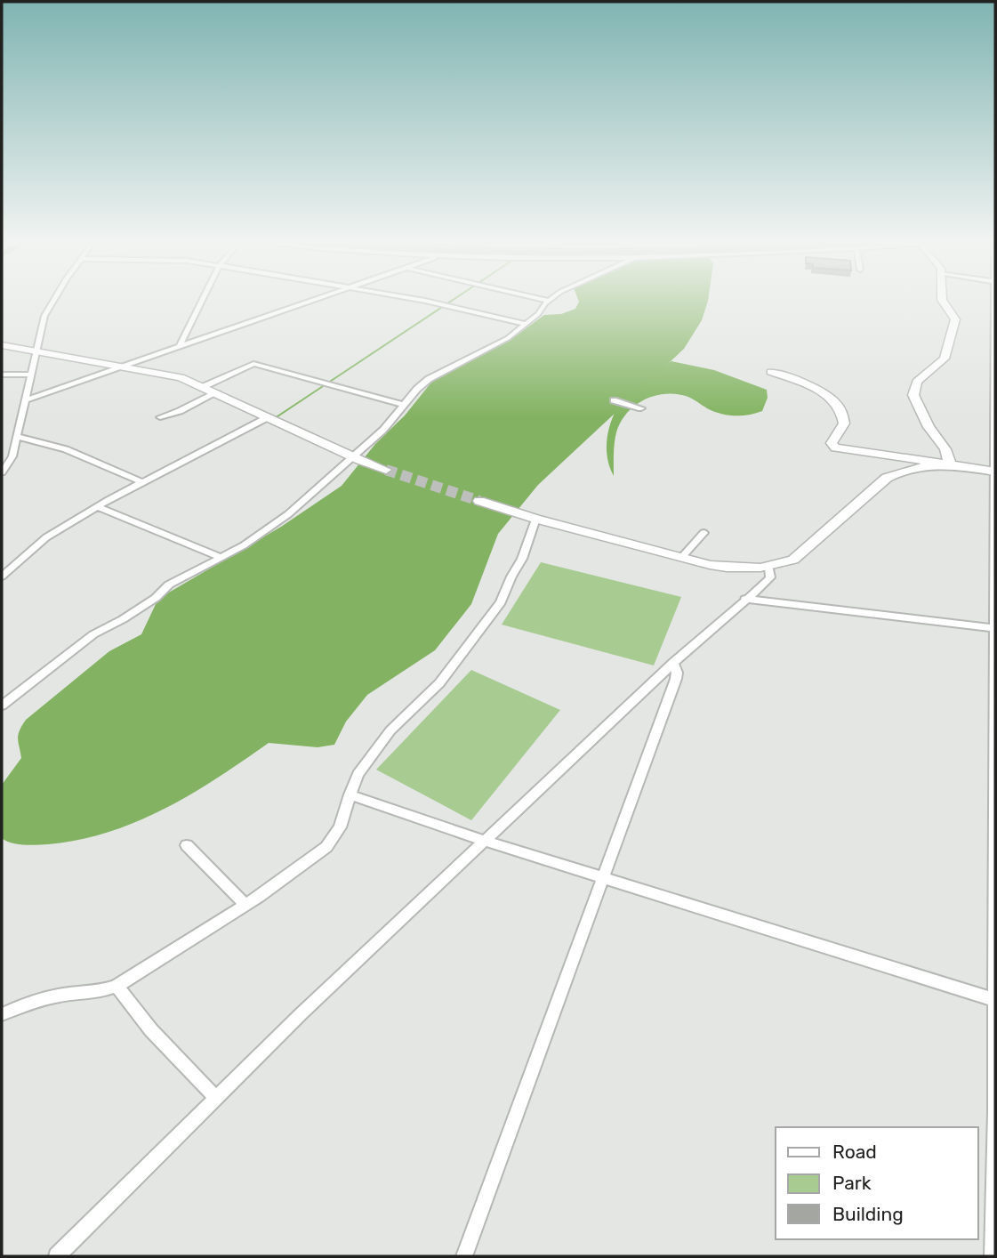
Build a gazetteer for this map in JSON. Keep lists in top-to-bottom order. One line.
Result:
{"legend":["Road","Park","Building"]}
